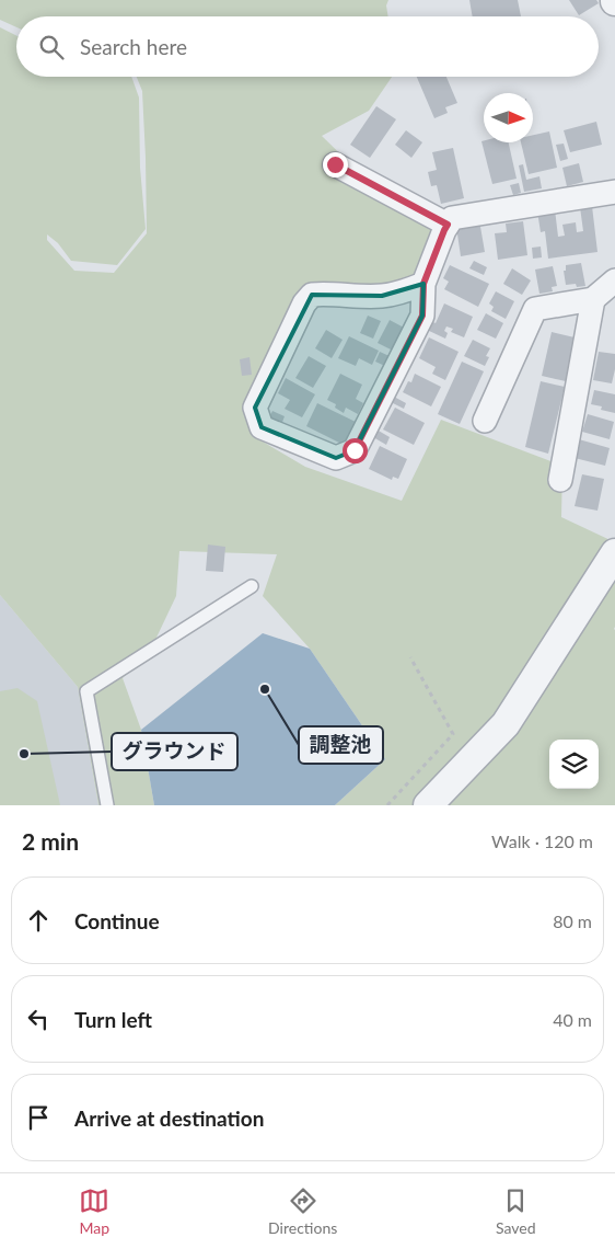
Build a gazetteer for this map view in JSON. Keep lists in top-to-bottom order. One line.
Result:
{"places":["調整池","グラウンド"],"north":"right","page":{"search":"Search here","heading":["2 min","Walk · 120 m"],"list":[["Continue","80 m"],["Turn left","40 m"],"Arrive at destination"],"nav":["Map","Directions","Saved"]}}
